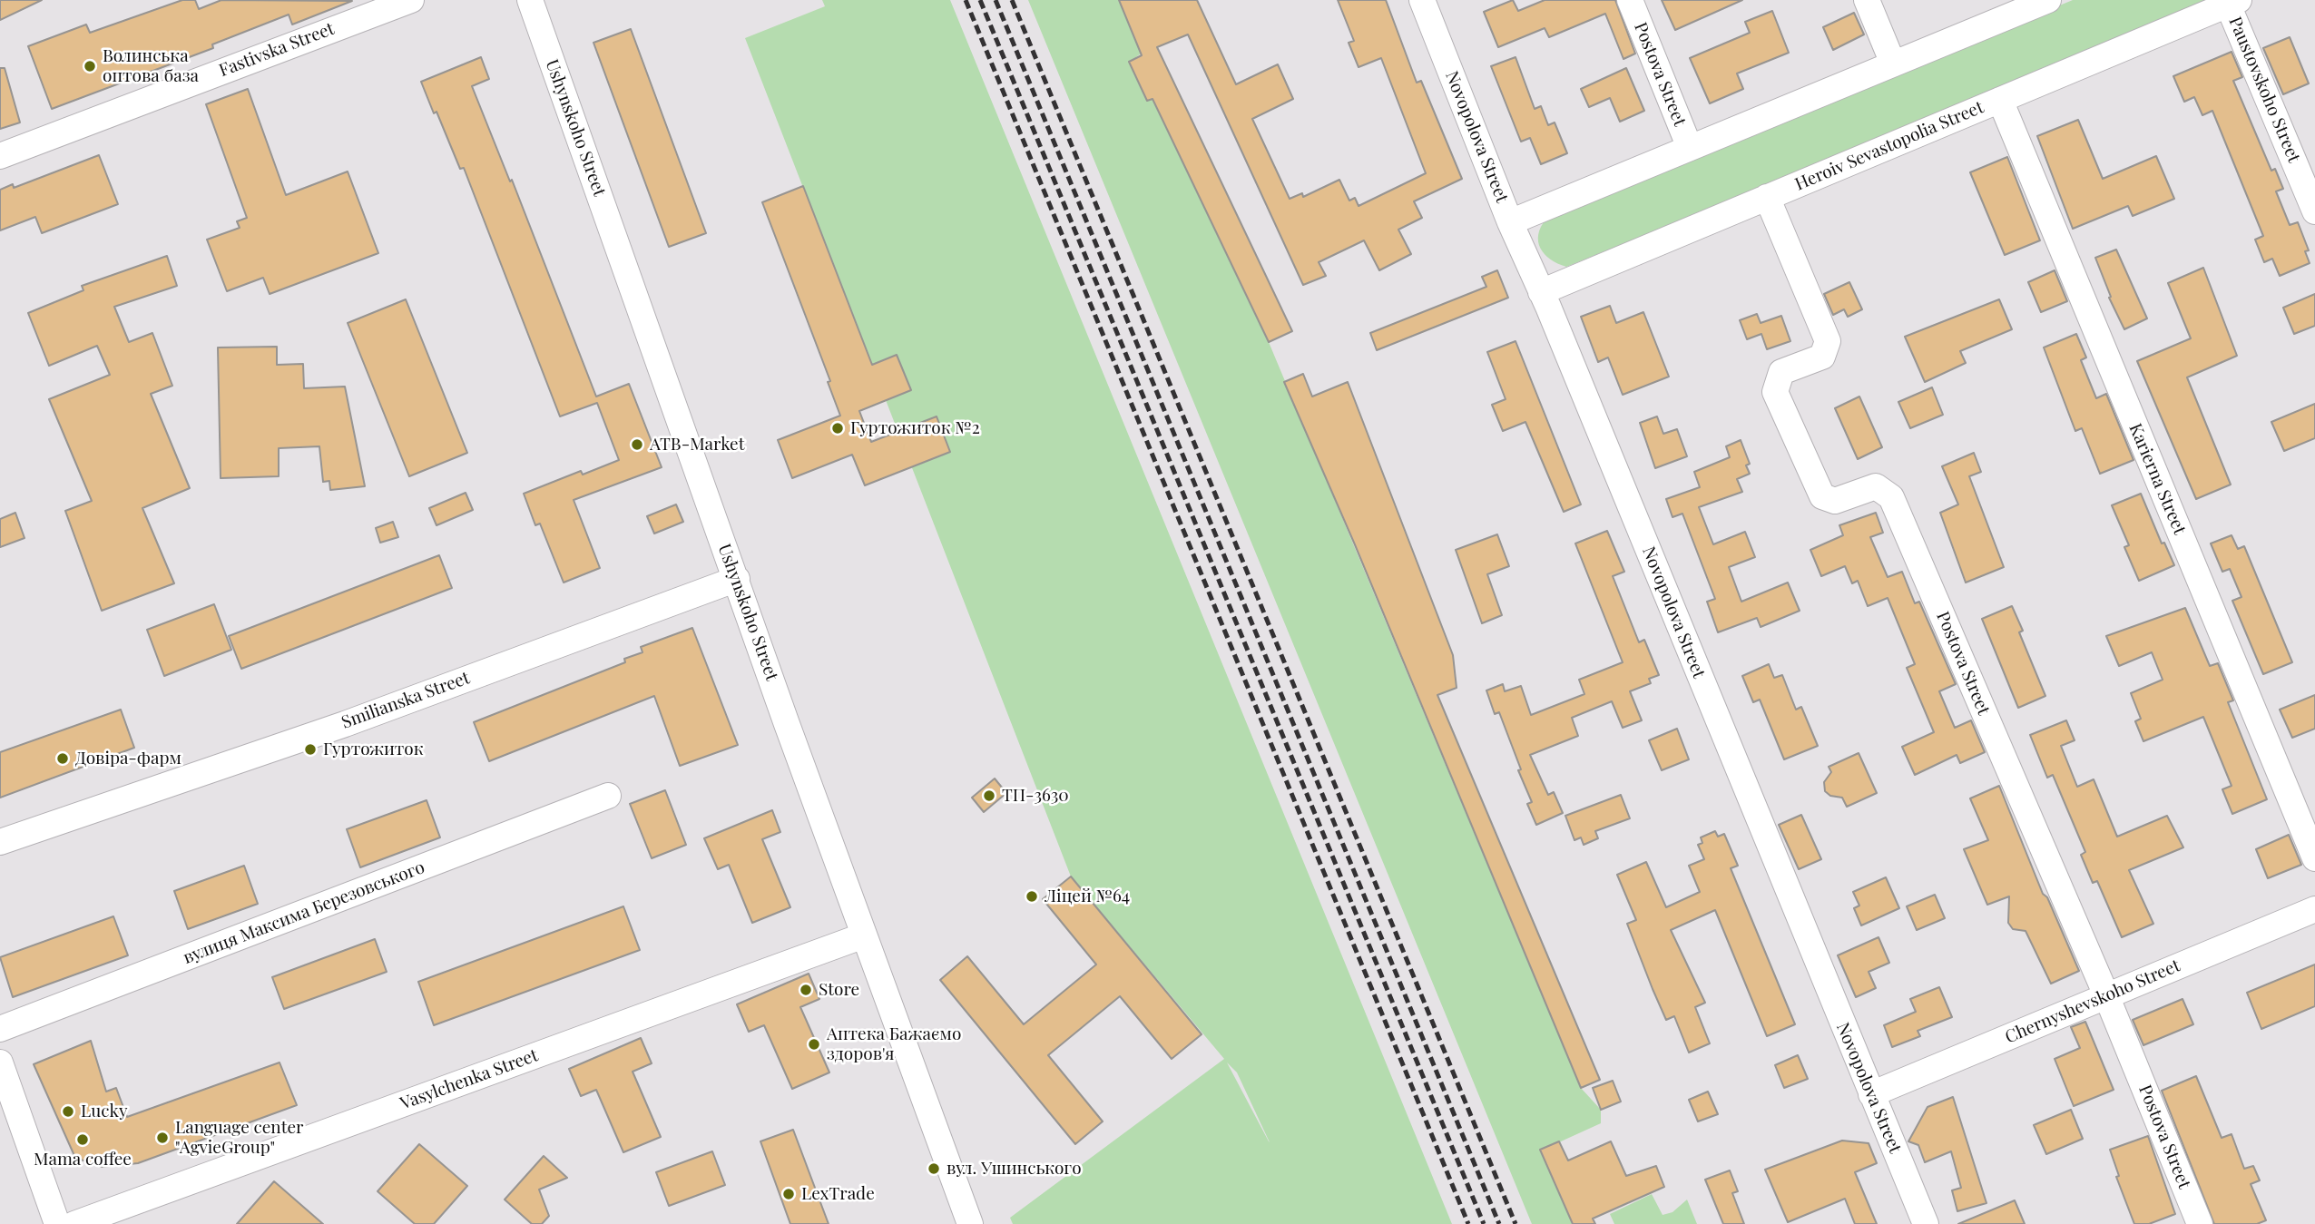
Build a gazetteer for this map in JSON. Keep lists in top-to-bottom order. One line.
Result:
{"streets":{"street":["Fastivska Street","Postova Street","Paustovskoho Street","Ushynskoho Street","Novopolova Street","Heroiv Sevastopolia Street","Karierna Street","Smilianska Street","вулиця Максима Березовського","Chernyshevskoho Street","Vasylchenka Street"]},"crossings":[["Postova Street","Heroiv Sevastopolia Street"],["Postova Street","Chernyshevskoho Street"],["Paustovskoho Street","Heroiv Sevastopolia Street"],["Ushynskoho Street","Smilianska Street"],["Ushynskoho Street","Vasylchenka Street"],["Novopolova Street","Heroiv Sevastopolia Street"],["Novopolova Street","Chernyshevskoho Street"],["Heroiv Sevastopolia Street","Karierna Street"]],"places":["Волинська оптова база","Гуртожиток №2","ATB-Market","Гуртожиток","Довіра-фарм","ТП-3630","Ліцей №64","Store","Аптека Бажаємо здоров'я","Lucky","Language center \"AgvieGroup\"","Mama coffee","вул. Ушинського","LexTrade"]}
